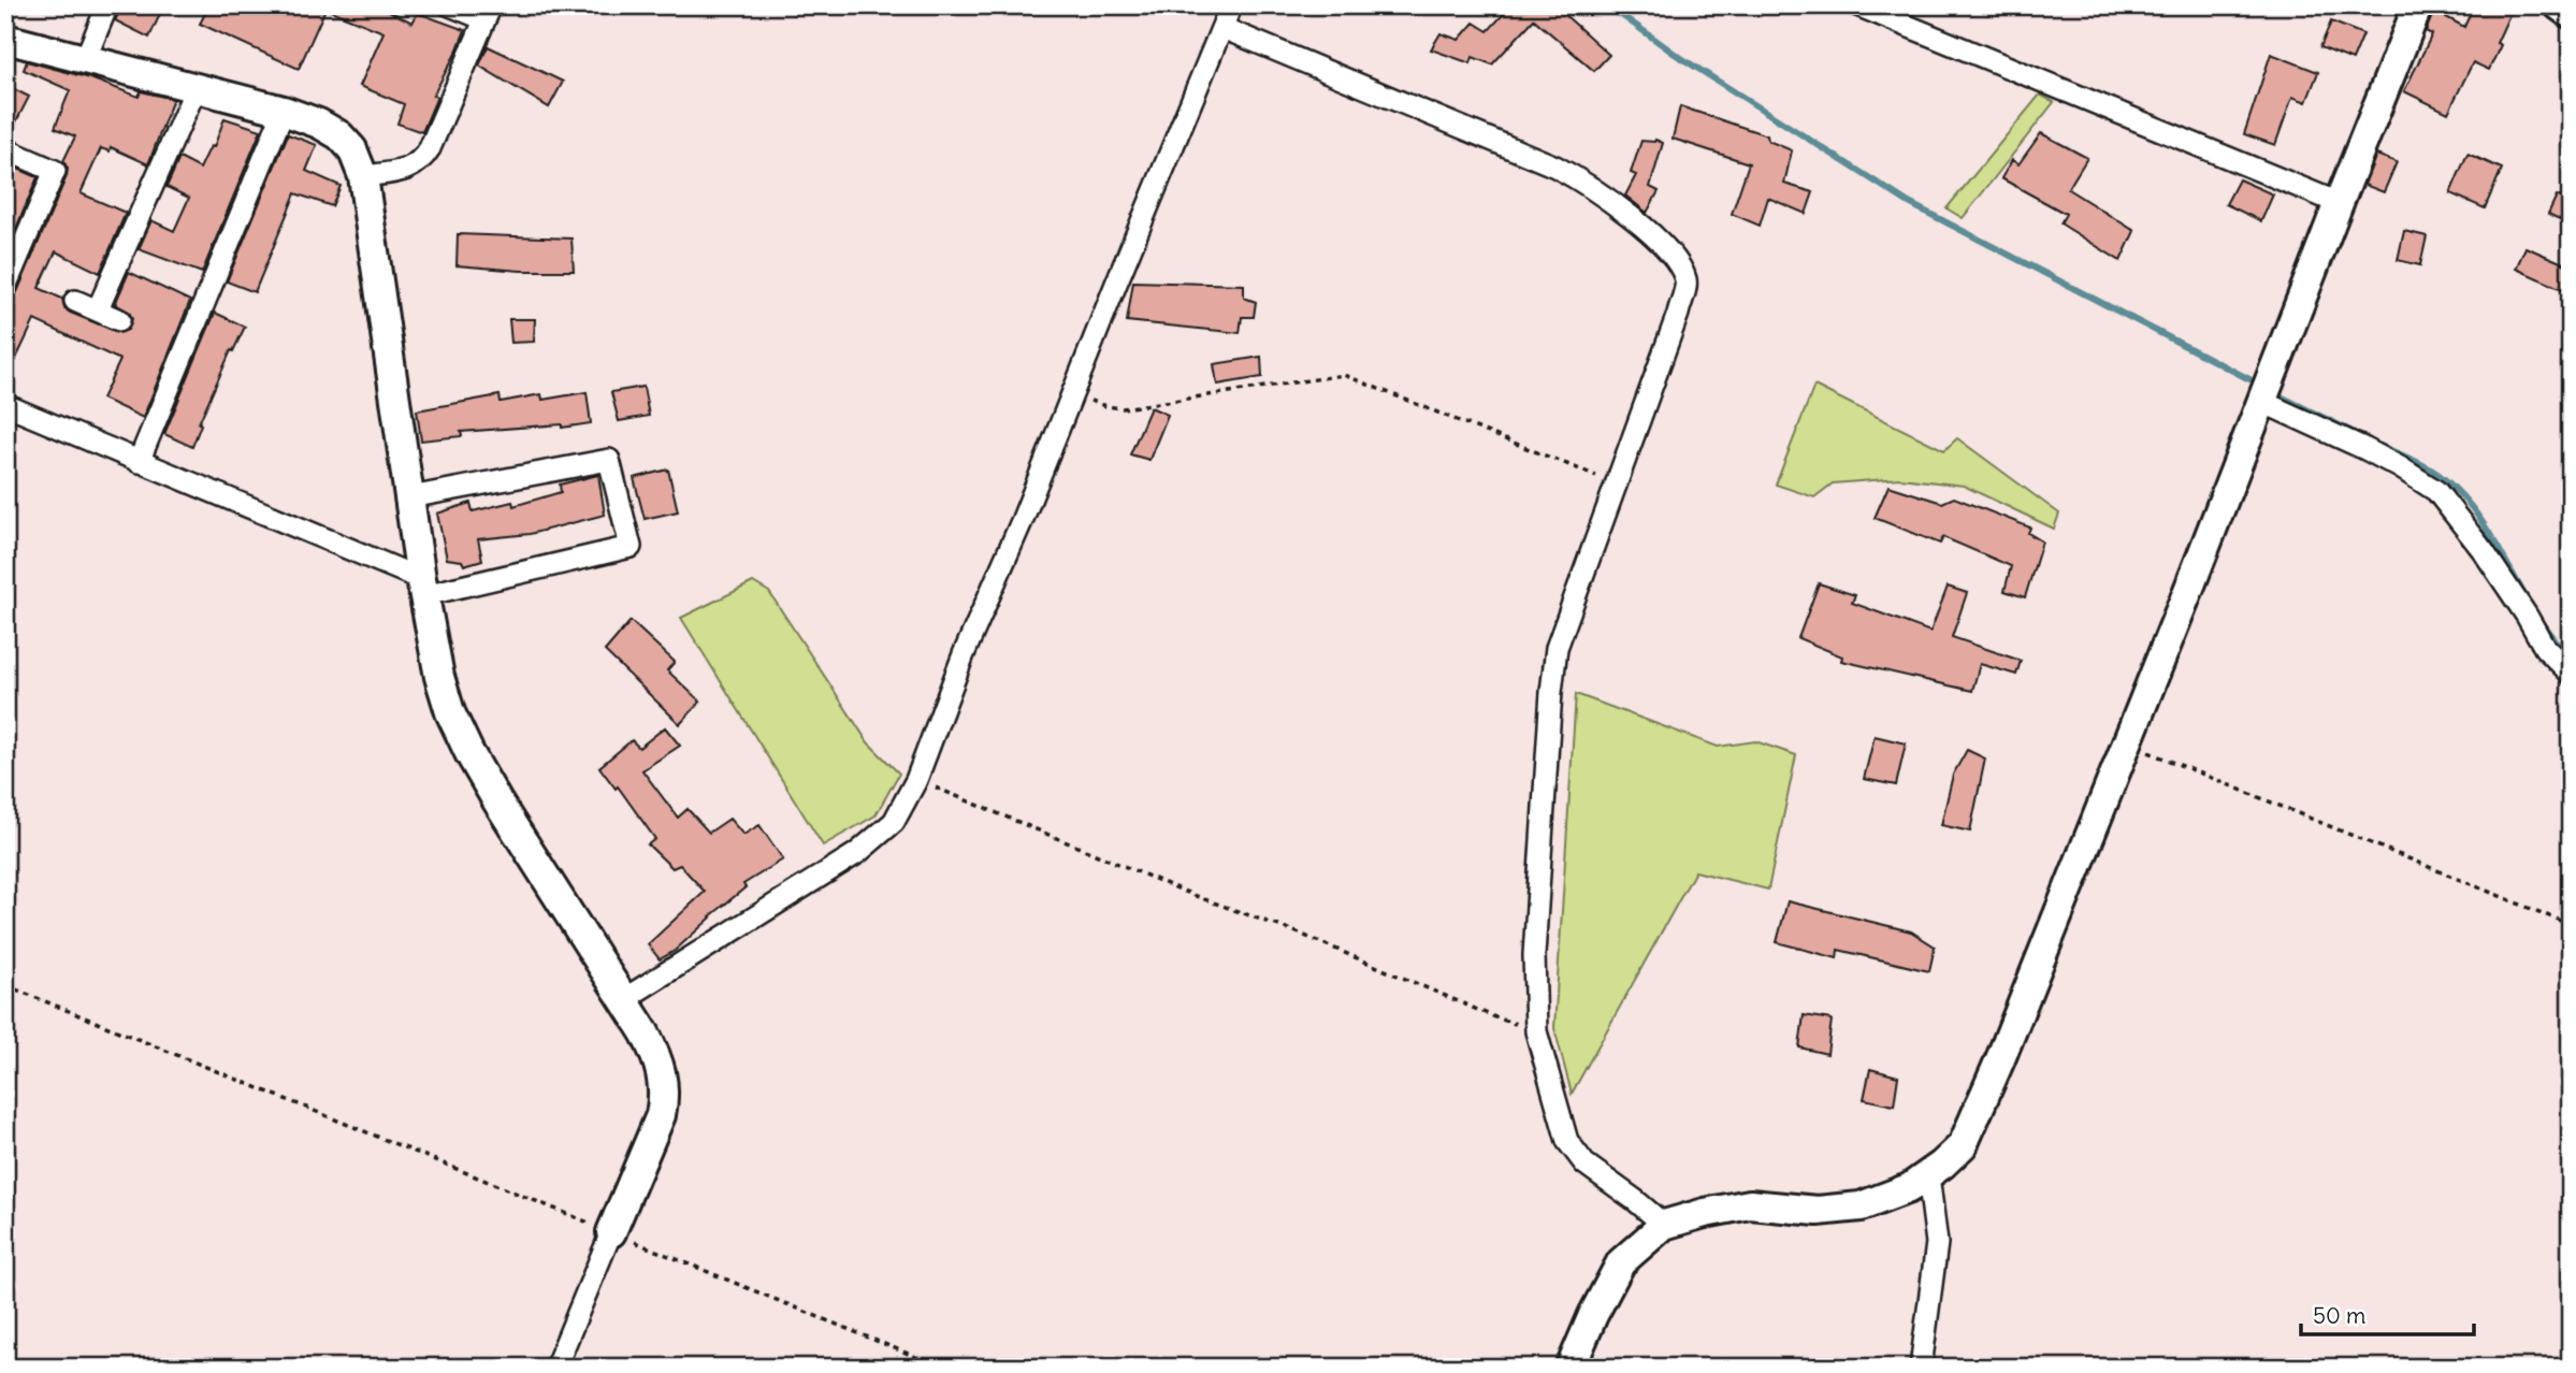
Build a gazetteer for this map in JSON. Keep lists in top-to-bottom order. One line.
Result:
{"scale_bar":"50 m"}
